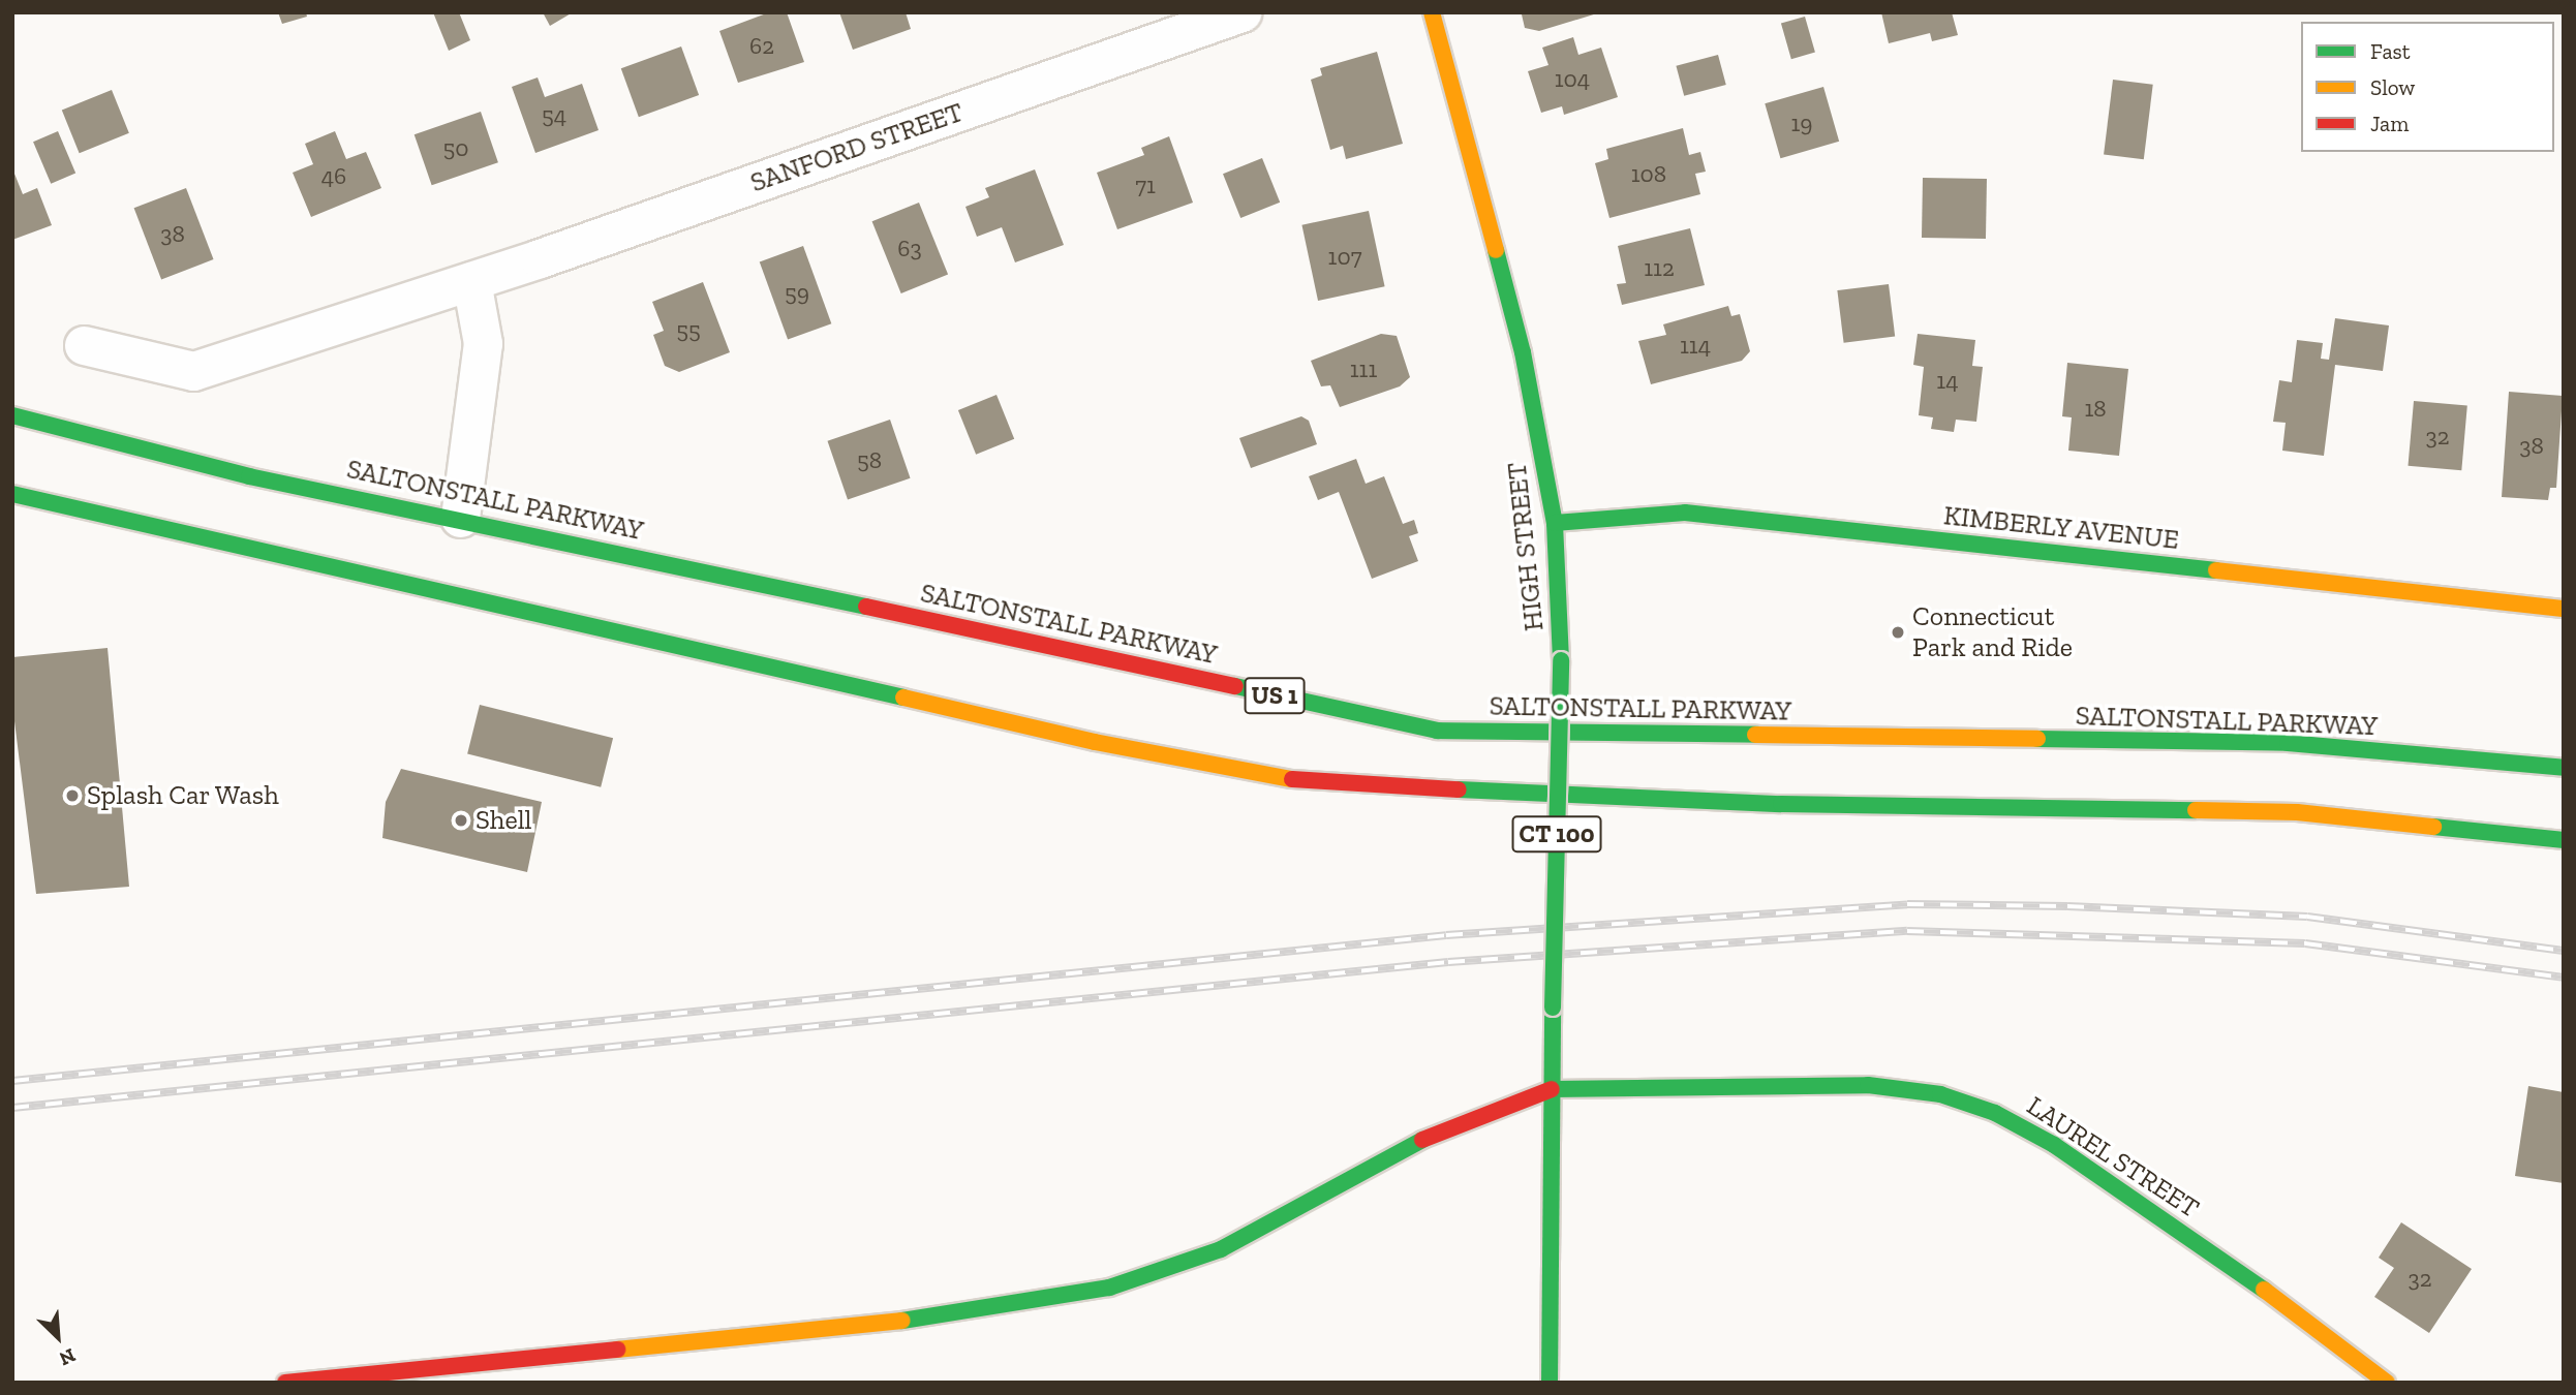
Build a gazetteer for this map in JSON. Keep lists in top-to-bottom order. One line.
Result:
{"streets":{"main road":["SALTONSTALL PARKWAY","KIMBERLY AVENUE","HIGH STREET","US 1","CT 100","LAUREL STREET"],"street":["SANFORD STREET"]},"crossings":[["KIMBERLY AVENUE","HIGH STREET"],["HIGH STREET","CT 100"],["HIGH STREET","LAUREL STREET"],["CT 100","LAUREL STREET"]],"places":["Connecticut Park and Ride","Splash Car Wash","Shell"],"house_numbers":["62","104","54","19","50","108","46","71","38","63","107","112","59","55","114","111","14","18","32","38","58","32"],"legend":["Fast","Slow","Jam"],"north":"bottom right"}
